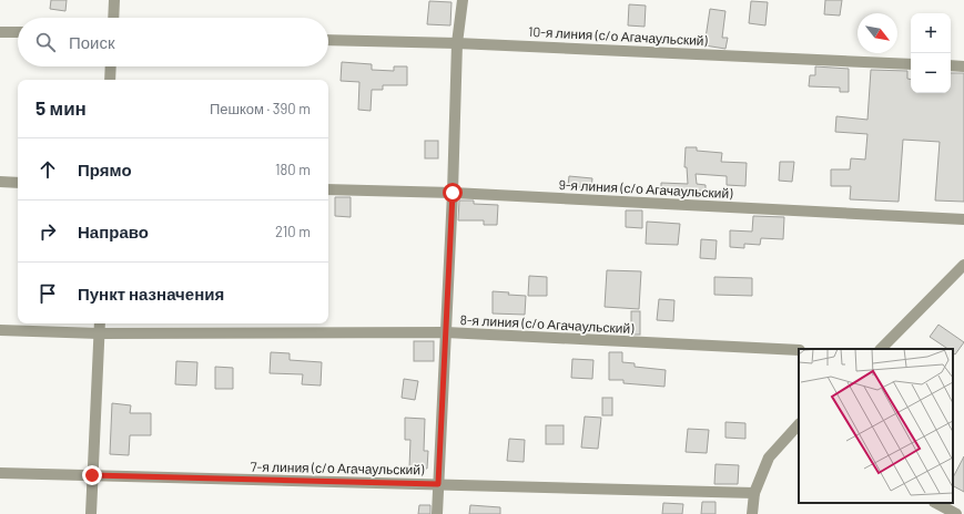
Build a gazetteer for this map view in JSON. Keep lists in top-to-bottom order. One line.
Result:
{"streets":{"street":["10-я линия (с/о Агачаульский)","9-я линия (с/о Агачаульский)","8-я линия (с/о Агачаульский)","7-я линия (с/о Агачаульский)"]},"north":"bottom right","page":{"map_buttons":["+","−"],"search":"Поиск","heading":["5 мин","Пешком · 390 m"],"list":[["Прямо","180 m"],["Направо","210 m"],"Пункт назначения"]}}
